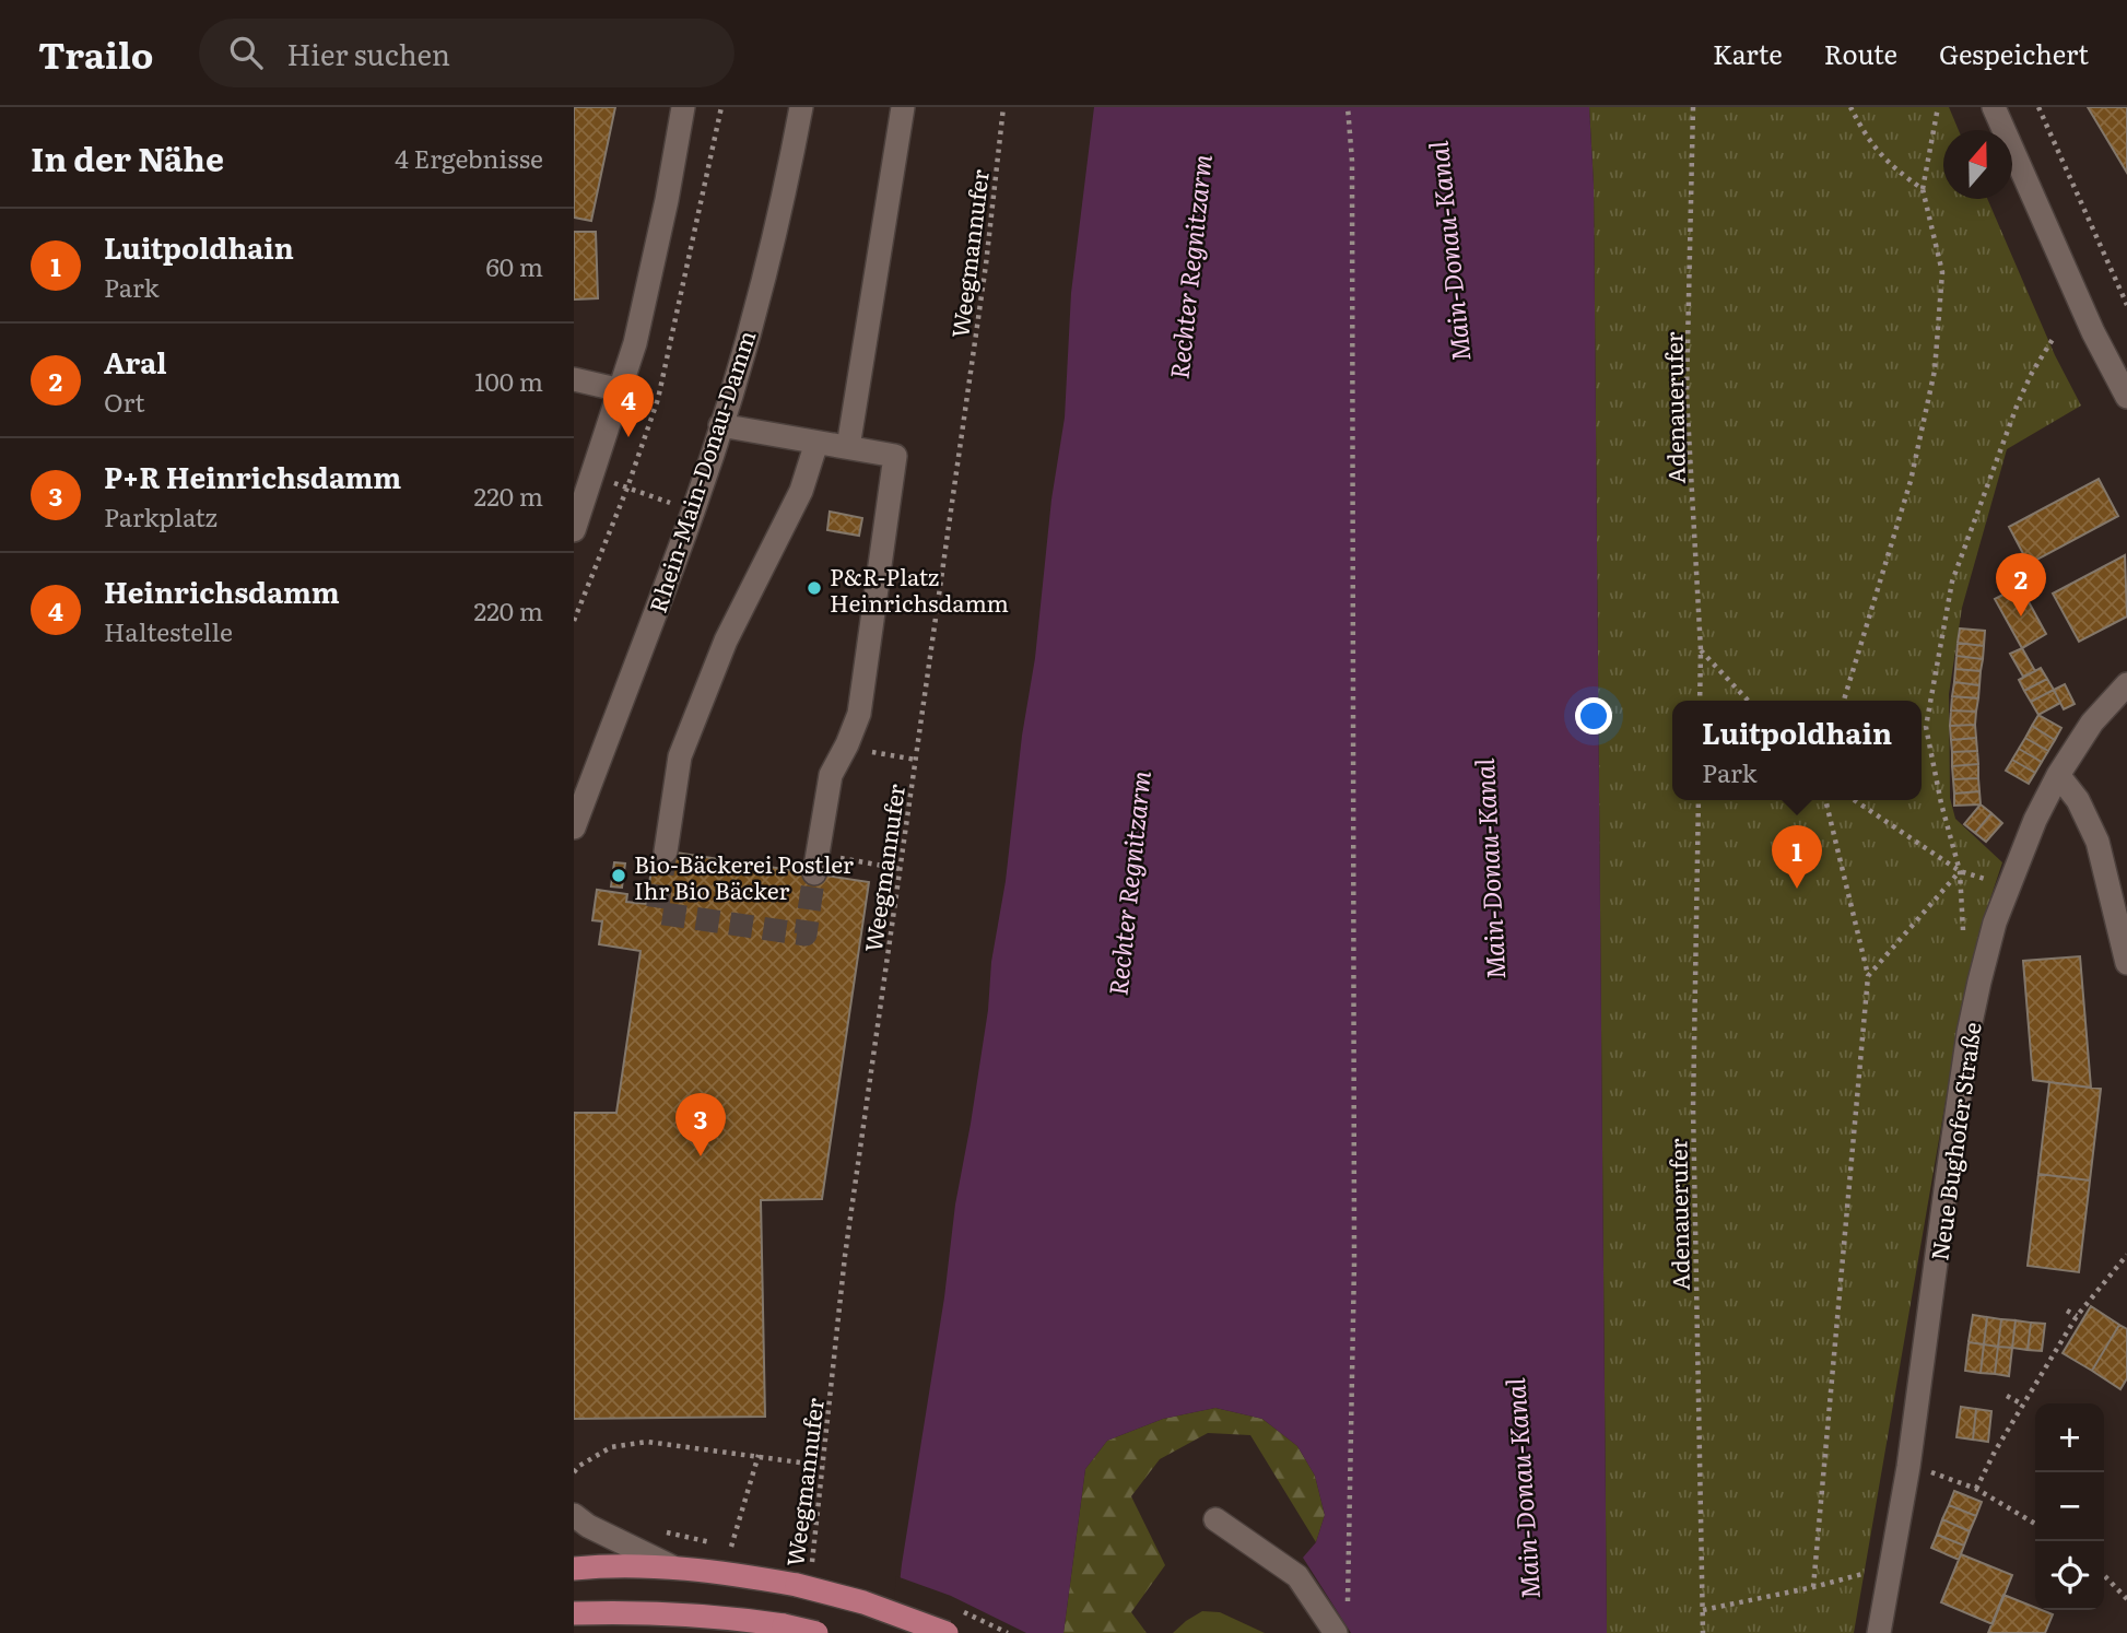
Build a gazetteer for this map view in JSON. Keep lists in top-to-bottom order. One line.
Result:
{"streets":{"street":["Rhein-Main-Donau-Damm","Neue Bughofer Straße"],"path":["Weegmannufer","Adenauerufer"]},"water":["Main-Donau-Kanal","Rechter Regnitzarm"],"places":["P&R-Platz Heinrichsdamm","Bio-Bäckerei Postler Ihr Bio Bäcker"],"north":"top","page":{"header":"Trailo","search":"Hier suchen","nav":["Karte","Route","Gespeichert"],"heading":["In der Nähe","4 Ergebnisse"],"list":[{"mark":"1","name":"Luitpoldhain","note":"Park","value":"60 m"},{"mark":"2","name":"Aral","note":"Ort","value":"100 m"},{"mark":"3","name":"P+R Heinrichsdamm","note":"Parkplatz","value":"220 m"},{"mark":"4","name":"Heinrichsdamm","note":"Haltestelle","value":"220 m"}],"pins":["4","2","1","3"],"popup":["Luitpoldhain","Park"],"map_buttons":["+","−"]}}
